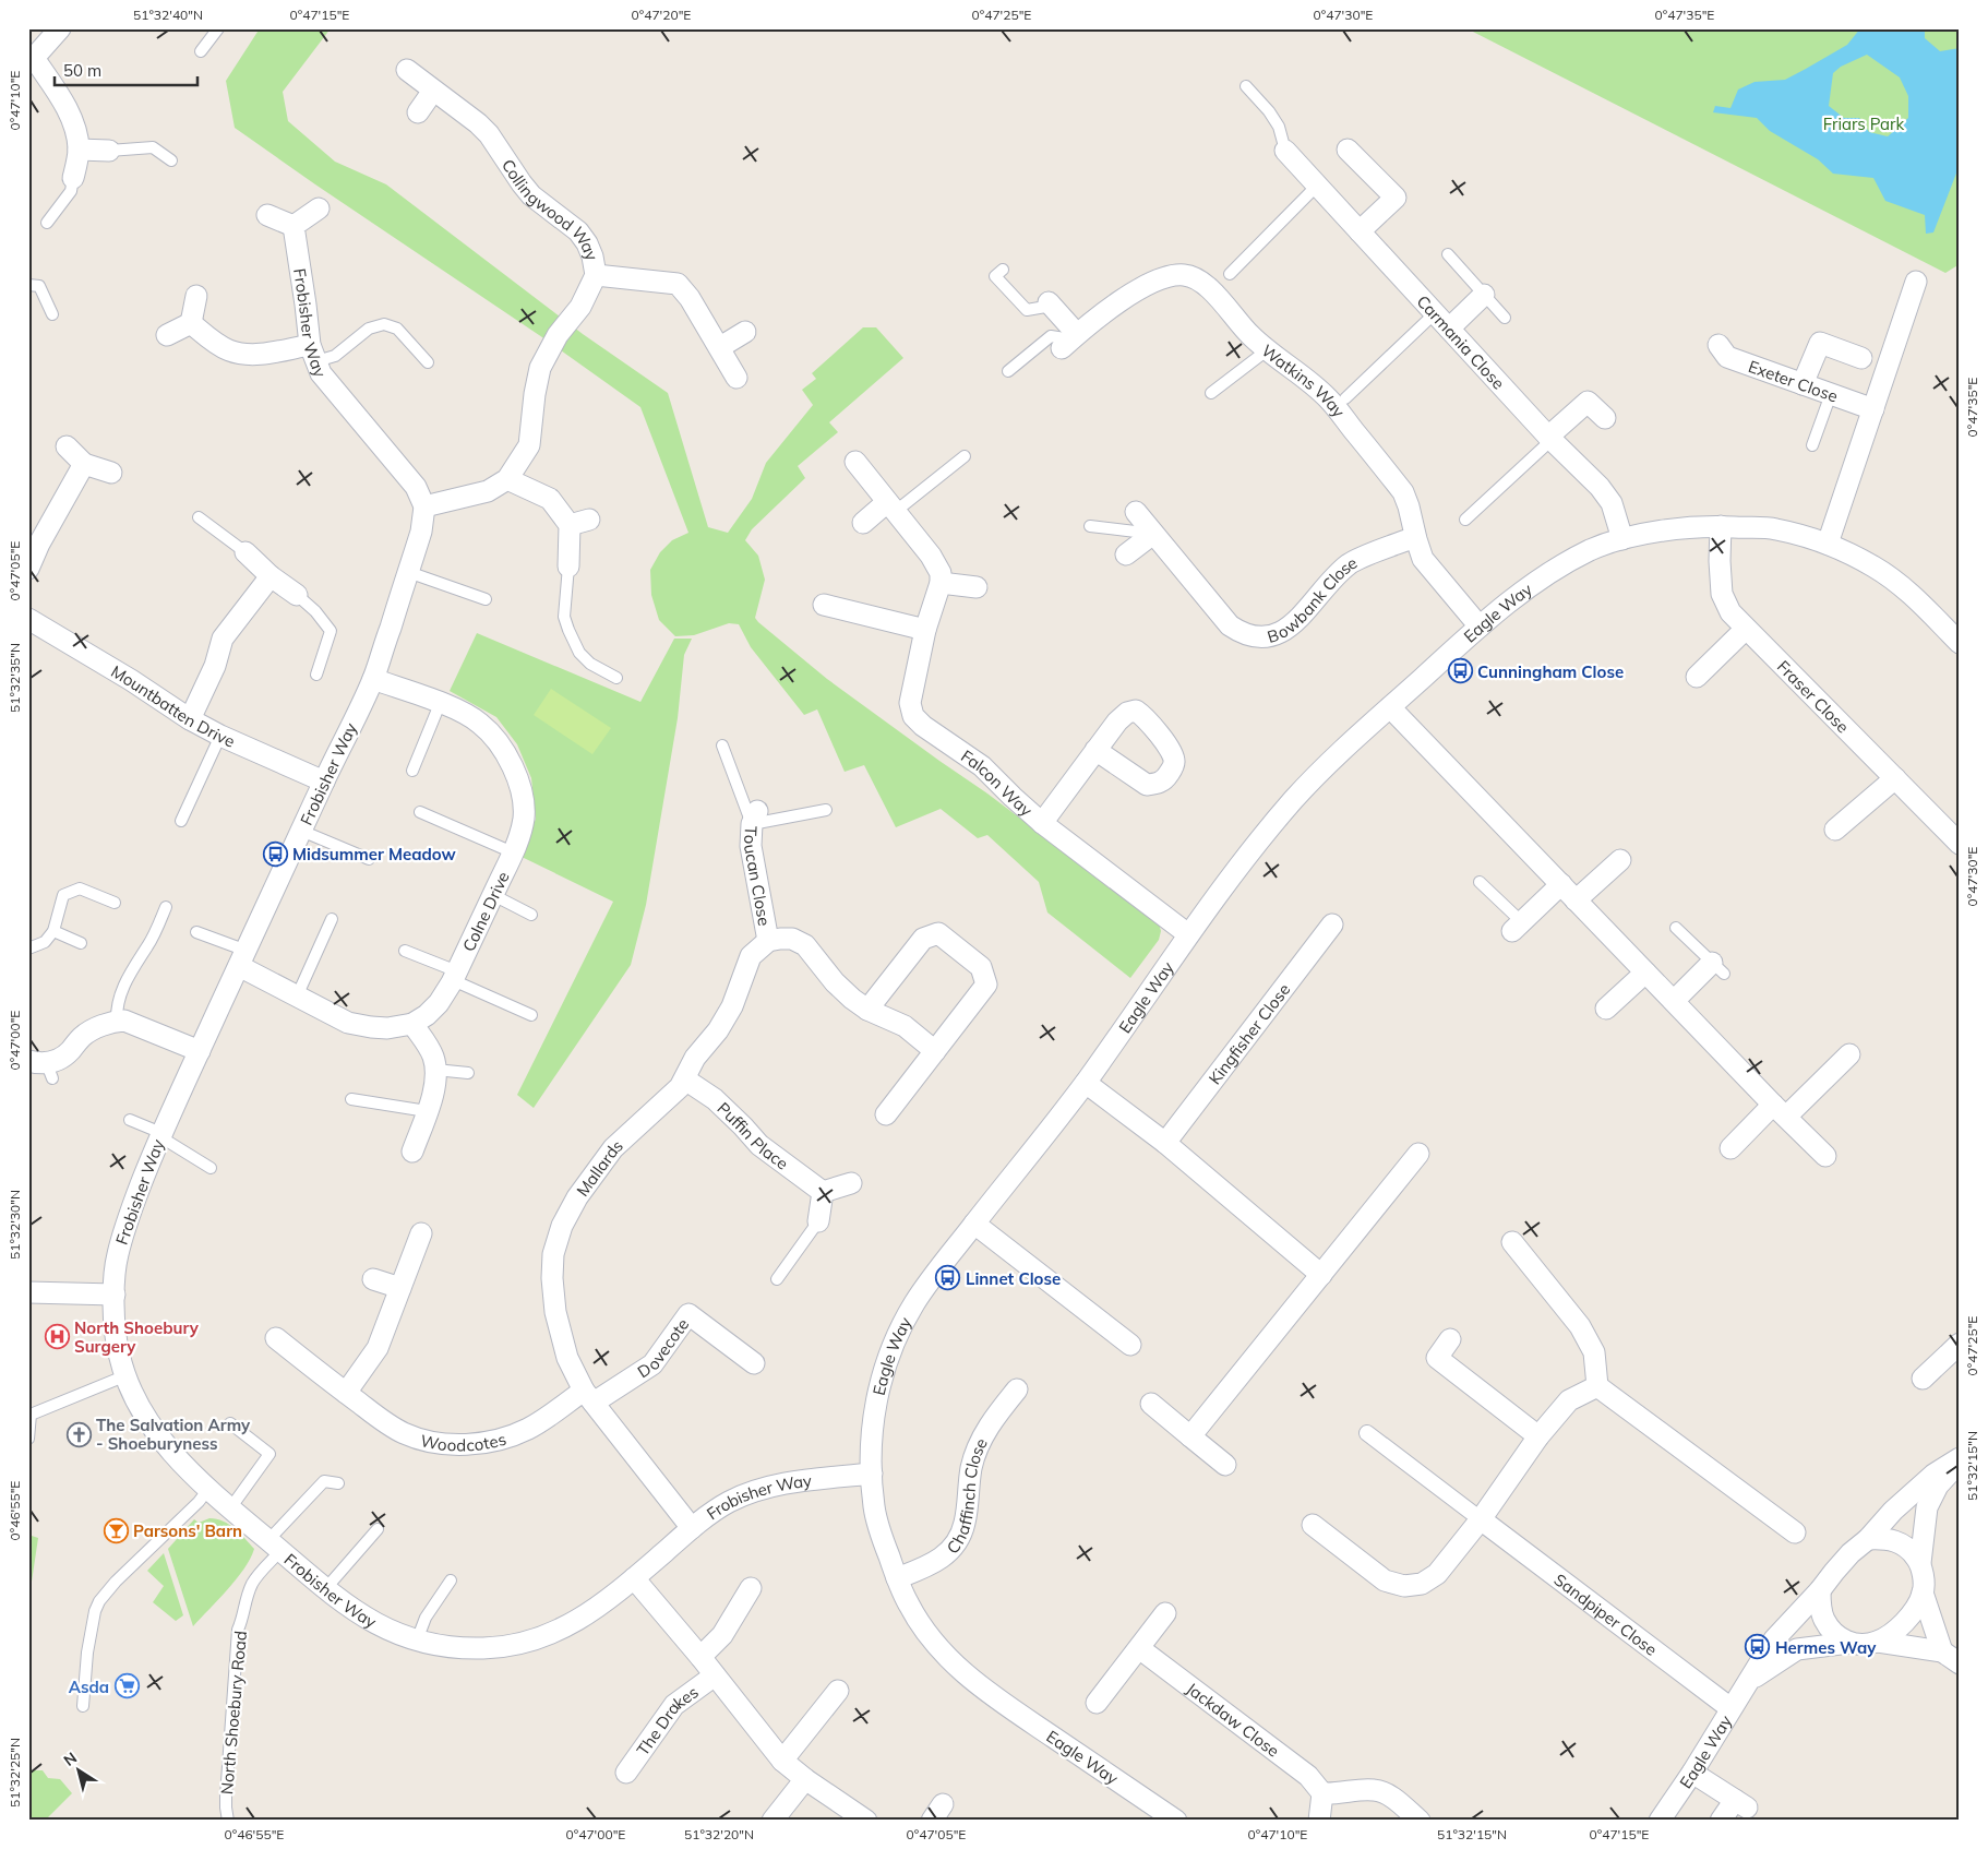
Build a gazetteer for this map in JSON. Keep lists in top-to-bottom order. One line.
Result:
{"streets":{"street":["Collingwood Way","Frobisher Way","Carmania Close","Exeter Close","Watkins Way","Bowbank Close","Eagle Way","Fraser Close","Mountbatten Drive","Falcon Way","Toucan Close","Colne Drive","Kingfisher Close","Puffin Place","Mallards","Dovecote","Woodcotes","Chaffinch Close","Sandpiper Close","Jackdaw Close","The Drakes"],"lane":["North Shoebury Road"]},"crossings":[["Frobisher Way","Eagle Way"],["Frobisher Way","Mountbatten Drive"],["Frobisher Way","Colne Drive"],["Frobisher Way","Mallards"],["Frobisher Way","North Shoebury Road"],["Frobisher Way","The Drakes"],["Carmania Close","Eagle Way"],["Watkins Way","Bowbank Close"],["Watkins Way","Eagle Way"],["Eagle Way","Fraser Close"],["Eagle Way","Falcon Way"],["Eagle Way","Chaffinch Close"],["Eagle Way","Sandpiper Close"],["Toucan Close","Mallards"],["Puffin Place","Mallards"],["Mallards","Dovecote"],["Mallards","Woodcotes"],["Dovecote","Woodcotes"]],"parks":["Friars Park"],"places":{"bus stop":["Cunningham Close","Midsummer Meadow","Linnet Close","Hermes Way"],"hospital":["North Shoebury Surgery"],"church":["The Salvation Army - Shoeburyness"],"bar":["Parsons' Barn"],"supermarket":["Asda"]},"scale_bar":"50 m","north":"top left","coordinates":["51°32'40\"N","0°47'15\"E","0°47'20\"E","0°47'25\"E","0°47'30\"E","0°47'35\"E","0°47'10\"E","0°47'05\"E","51°32'35\"N","0°47'00\"E","51°32'30\"N","51°32'15\"N","0°46'55\"E","51°32'25\"N","51°32'20\"N"]}
